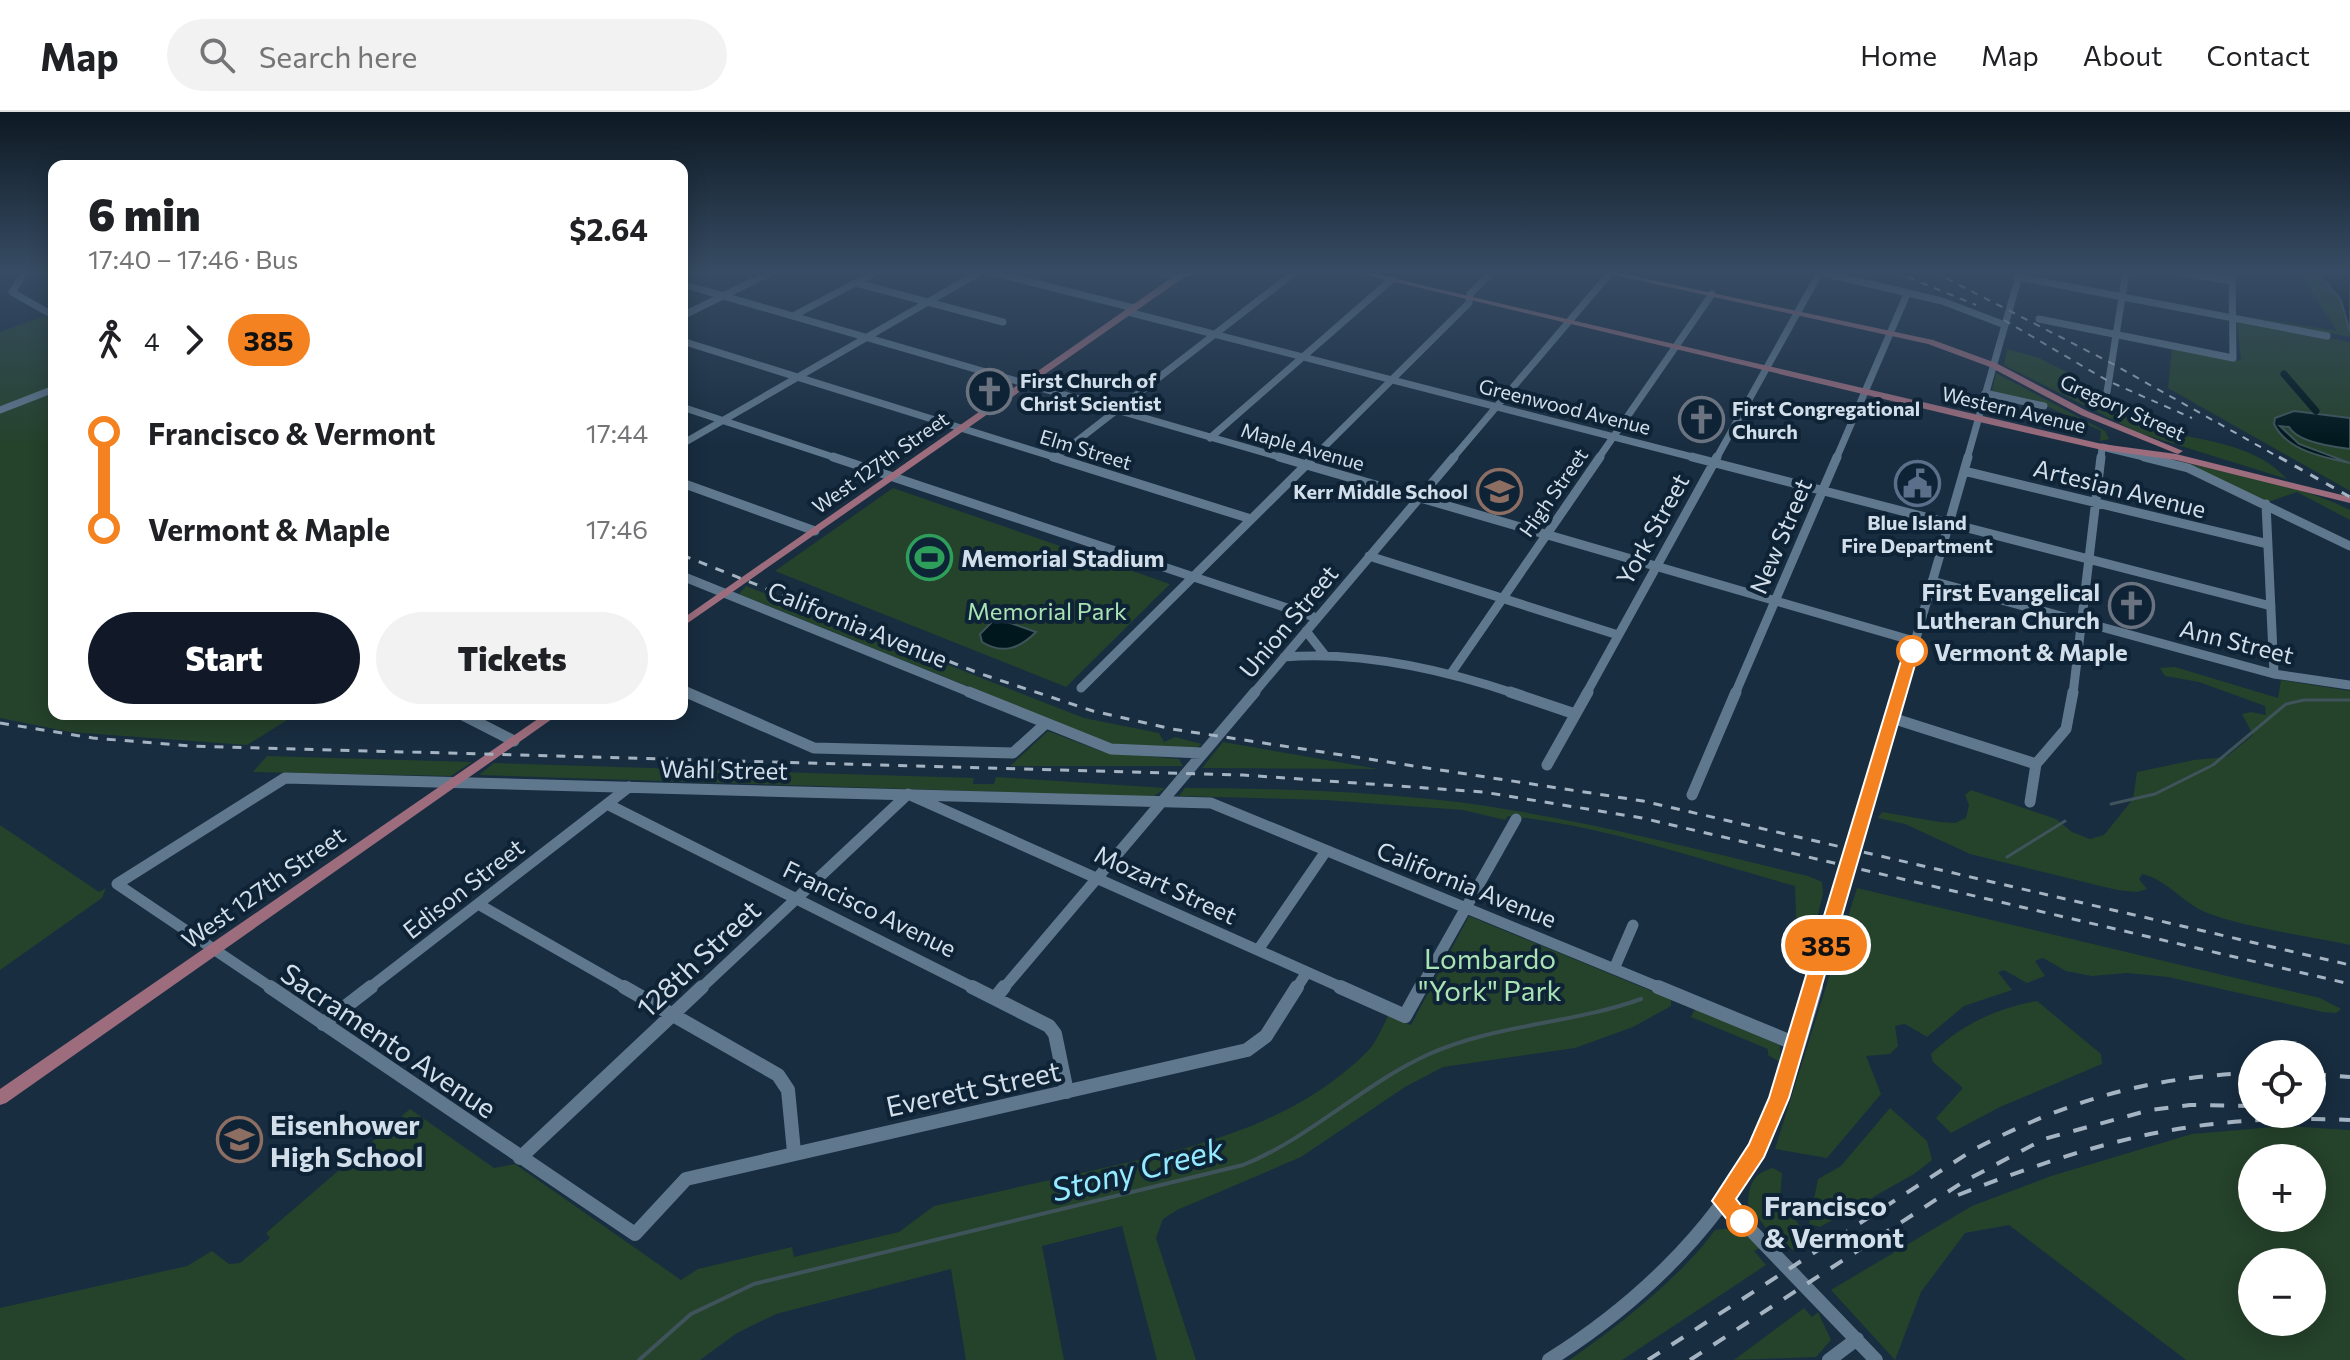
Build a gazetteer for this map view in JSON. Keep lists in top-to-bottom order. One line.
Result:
{"streets":{"main road":["Gregory Street","Western Avenue","West 127th Street"],"street":["Greenwood Avenue","Maple Avenue","Elm Street","Artesian Avenue","High Street","York Street","New Street","Union Street","California Avenue","Ann Street","Wahl Street","Mozart Street","Edison Street","Francisco Avenue","128th Street","Sacramento Avenue","Everett Street"]},"crossings":[["Greenwood Avenue","High Street"],["Greenwood Avenue","York Street"],["Greenwood Avenue","New Street"],["Greenwood Avenue","Union Street"],["Gregory Street","Western Avenue"],["Gregory Street","New Street"],["Western Avenue","High Street"],["Western Avenue","York Street"],["Western Avenue","New Street"],["Maple Avenue","West 127th Street"],["Maple Avenue","High Street"],["Maple Avenue","York Street"],["Maple Avenue","New Street"],["Maple Avenue","Union Street"],["Elm Street","West 127th Street"],["West 127th Street","California Avenue"],["West 127th Street","Wahl Street"],["West 127th Street","Sacramento Avenue"],["Union Street","California Avenue"],["Union Street","Wahl Street"],["Union Street","Mozart Street"],["Union Street","Francisco Avenue"],["California Avenue","Wahl Street"],["California Avenue","Mozart Street"],["Wahl Street","Mozart Street"],["Wahl Street","Edison Street"],["Wahl Street","128th Street"],["Wahl Street","Sacramento Avenue"],["Mozart Street","128th Street"],["Mozart Street","Everett Street"],["Edison Street","Francisco Avenue"],["Edison Street","Sacramento Avenue"],["Francisco Avenue","128th Street"],["Francisco Avenue","Everett Street"],["128th Street","Sacramento Avenue"],["Sacramento Avenue","Everett Street"]],"water":["Stony Creek"],"parks":["Memorial Park","Lombardo \"York\" Park"],"places":{"church":["First Church of Christ Scientist","First Congregational Church","First Evangelical Lutheran Church"],"public building":["Blue Island Fire Department"],"school or university":["Kerr Middle School","Eisenhower High School"],"sports":["Memorial Stadium"],"other":["Vermont & Maple","Francisco & Vermont"]},"lines":["bus line 385"],"page":{"header":"Map","search":"Search here","nav":["Home","Map","About","Contact"],"on_map":"385","heading":["6 min","17:40 – 17:46 · Bus","$2.64"],"legs":["4","385"],"list":[{"name":"Francisco & Vermont","value":"17:44"},{"name":"Vermont & Maple","value":"17:46"}],"buttons":["Start","Tickets"],"map_buttons":["+","−"]}}
